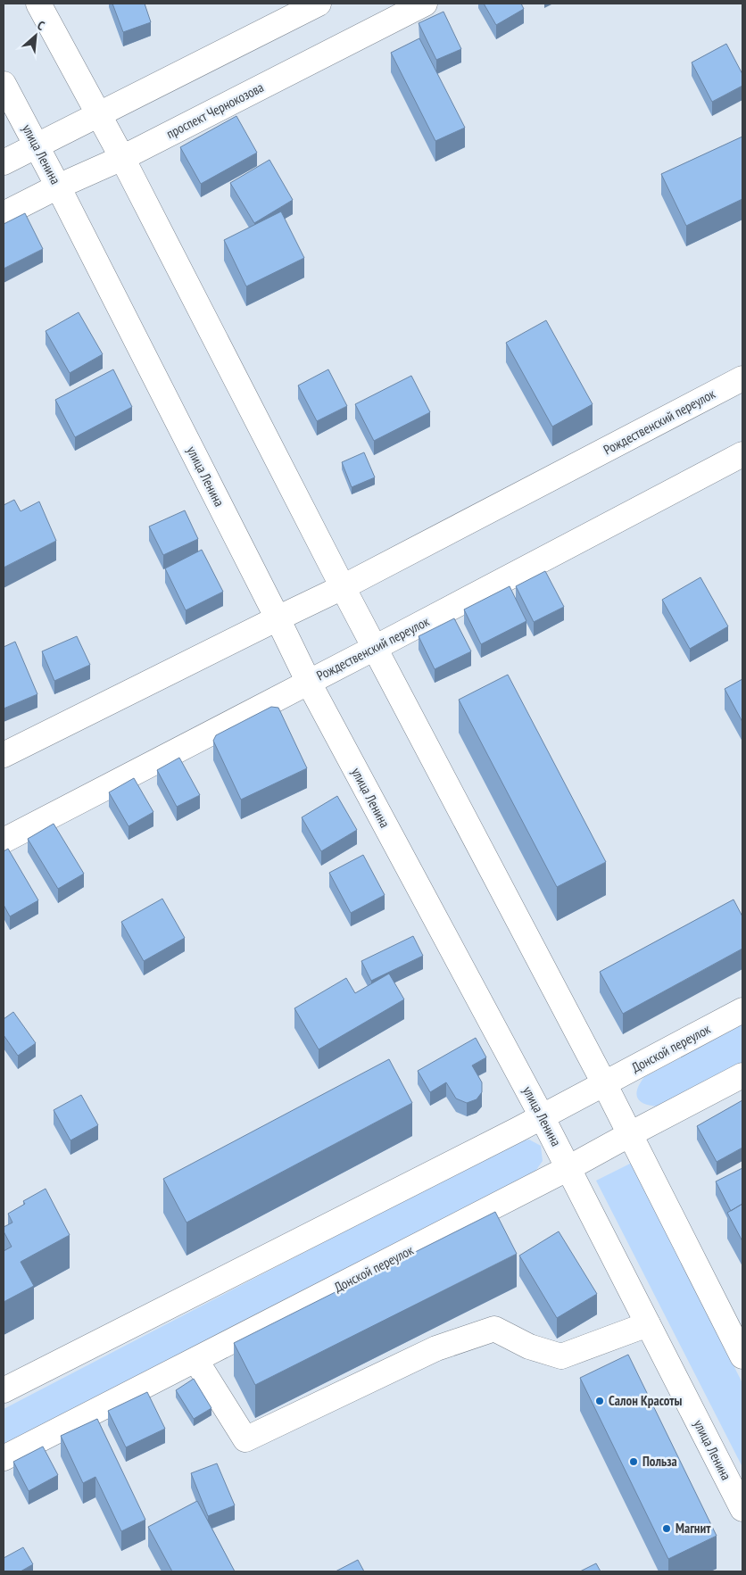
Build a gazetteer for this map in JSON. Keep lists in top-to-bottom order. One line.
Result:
{"streets":{"street":["проспект Чернокозова","улица Ленина","Рождественский переулок","Донской переулок"]},"crossings":[["проспект Чернокозова","улица Ленина"],["улица Ленина","Рождественский переулок"],["улица Ленина","Донской переулок"]],"places":["Салон Красоты","Польза","Магнит"],"north":"top right"}
